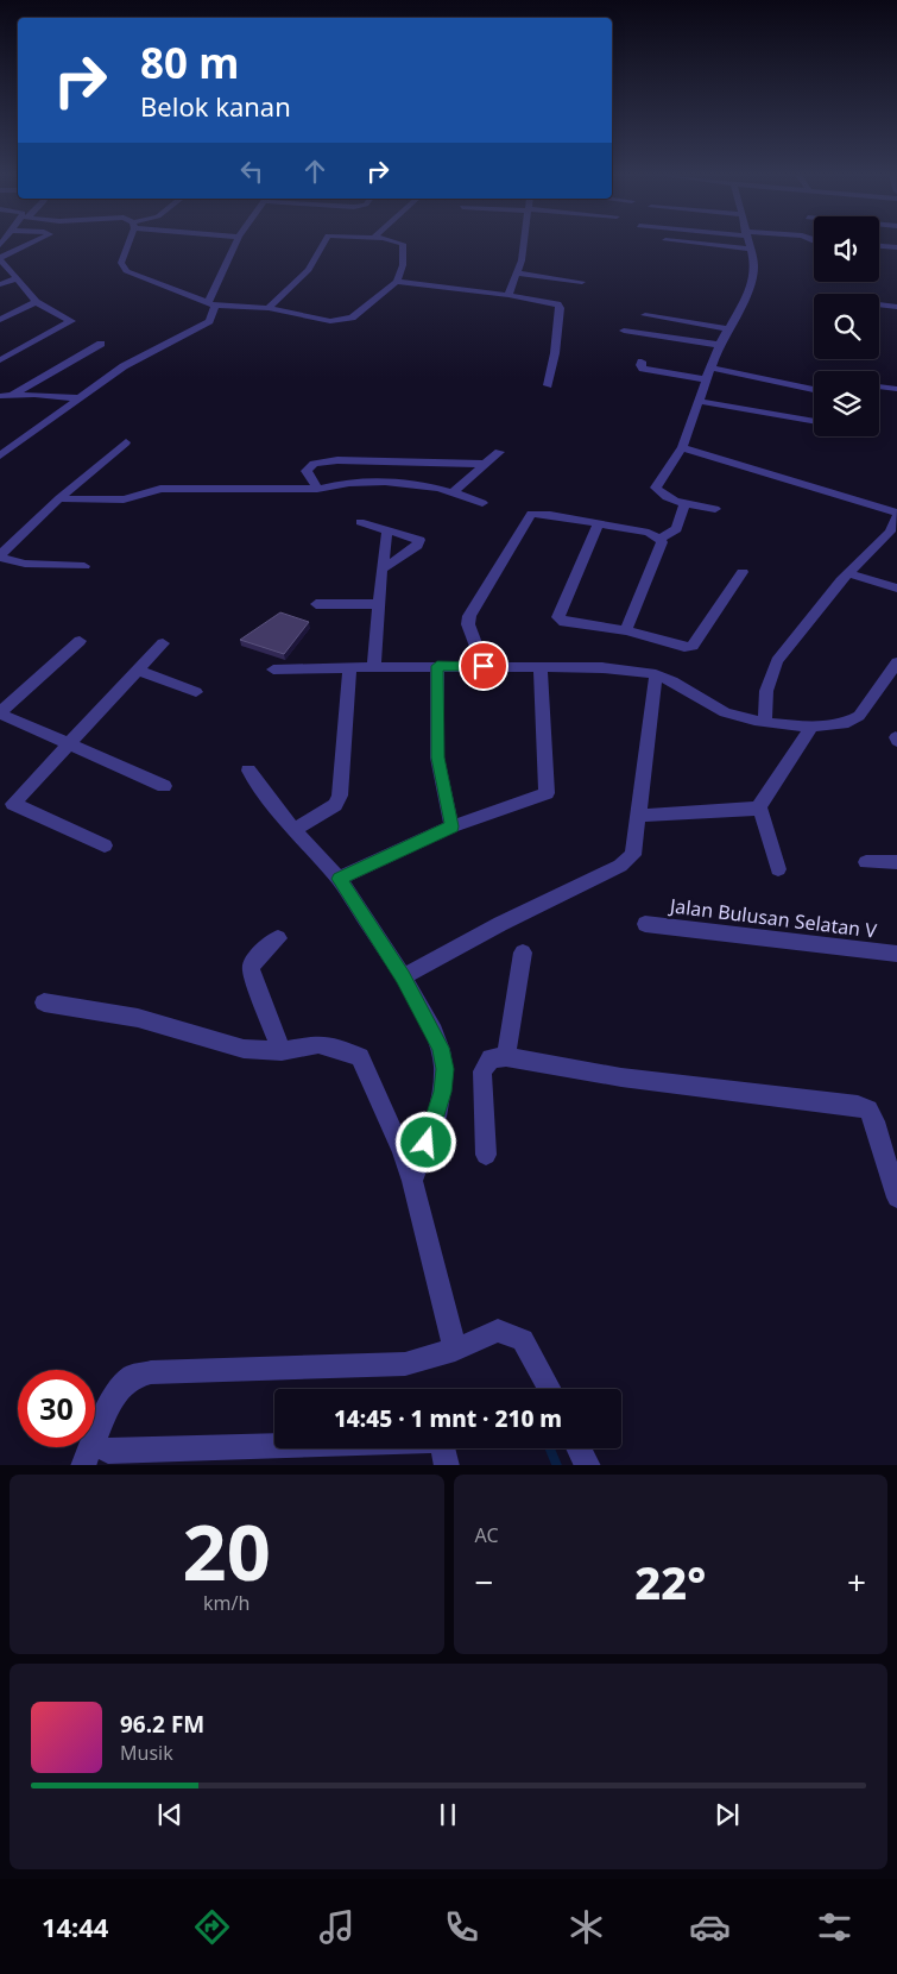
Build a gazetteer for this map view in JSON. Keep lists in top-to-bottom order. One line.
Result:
{"streets":{"street":["Jalan Bulusan Selatan V"]},"page":{"turn":["80 m","Belok kanan"],"limit":"30","trip":"14:45 · 1 mnt · 210 m","tile":[["20","km/h"],"AC"],"heat":["−","22°","+"],"song":["96.2 FM","Musik"],"tabs":"14:44"}}
